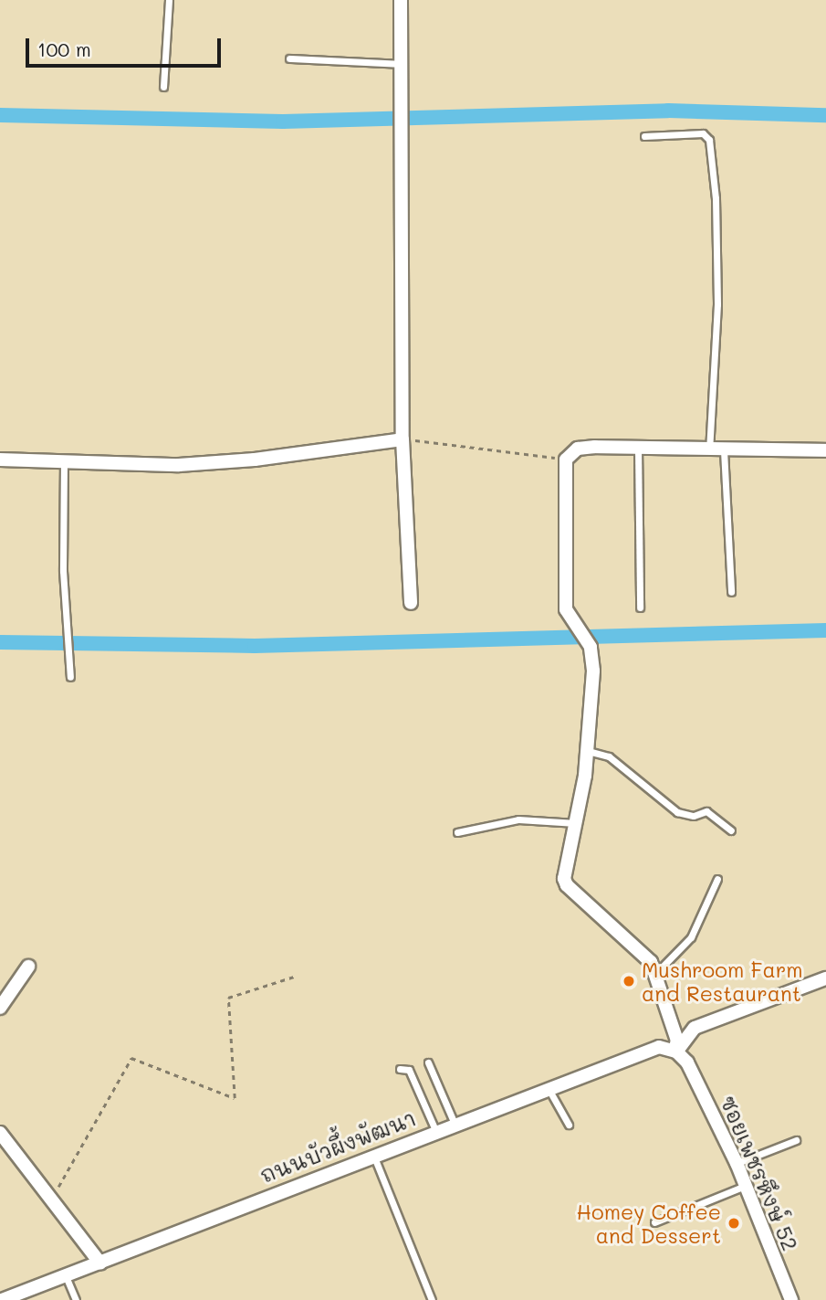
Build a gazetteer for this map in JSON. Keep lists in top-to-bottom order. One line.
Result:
{"streets":{"street":["ถนนบัวผึ้งพัฒนา","ซอยเพชรหึงษ์ 52"]},"crossings":[["ถนนบัวผึ้งพัฒนา","ซอยเพชรหึงษ์ 52"]],"places":["Mushroom Farm and Restaurant","Homey Coffee and Dessert"],"scale_bar":"100 m"}
